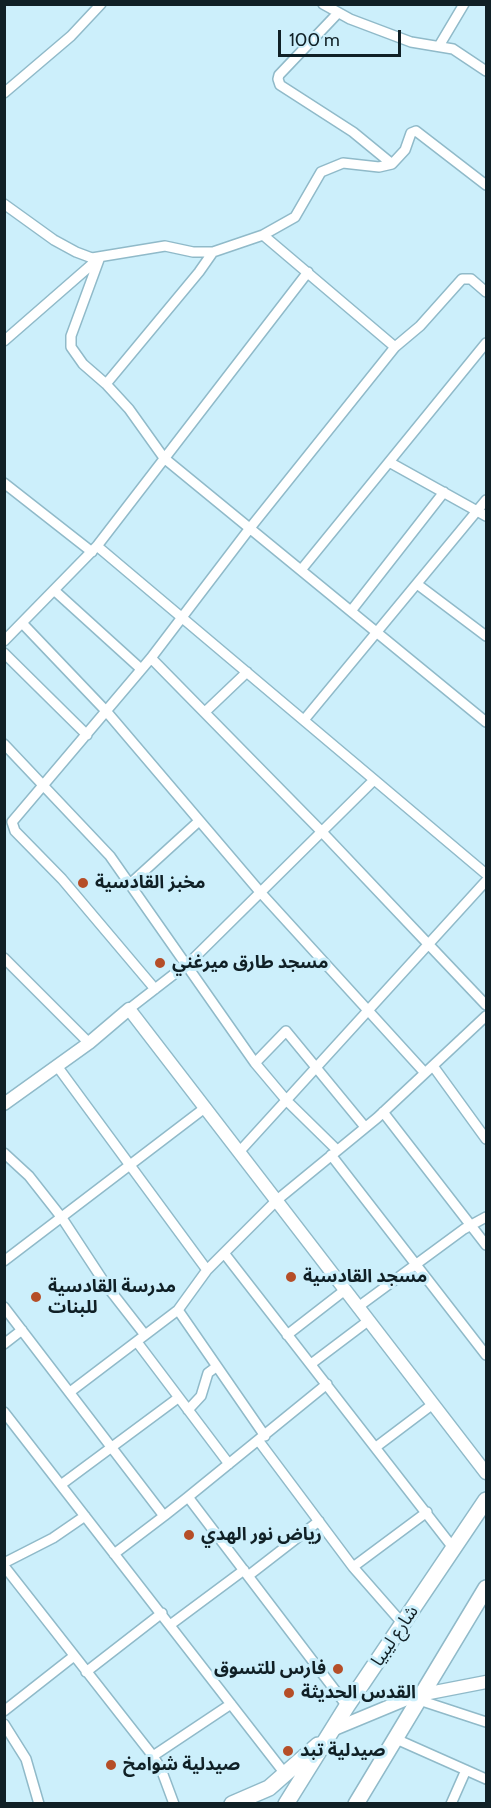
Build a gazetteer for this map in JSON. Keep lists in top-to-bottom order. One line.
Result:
{"streets":{"main road":["شارع ليبيا"]},"places":["مخبز القادسية","مسجد طارق ميرغني","مسجد القادسية","مدرسة القادسية للبنات","رياض نور الهدي","فارس للتسوق","القدس الحديثة","صيدلية تبد","صيدلية شوامخ"],"scale_bar":"100 m"}
